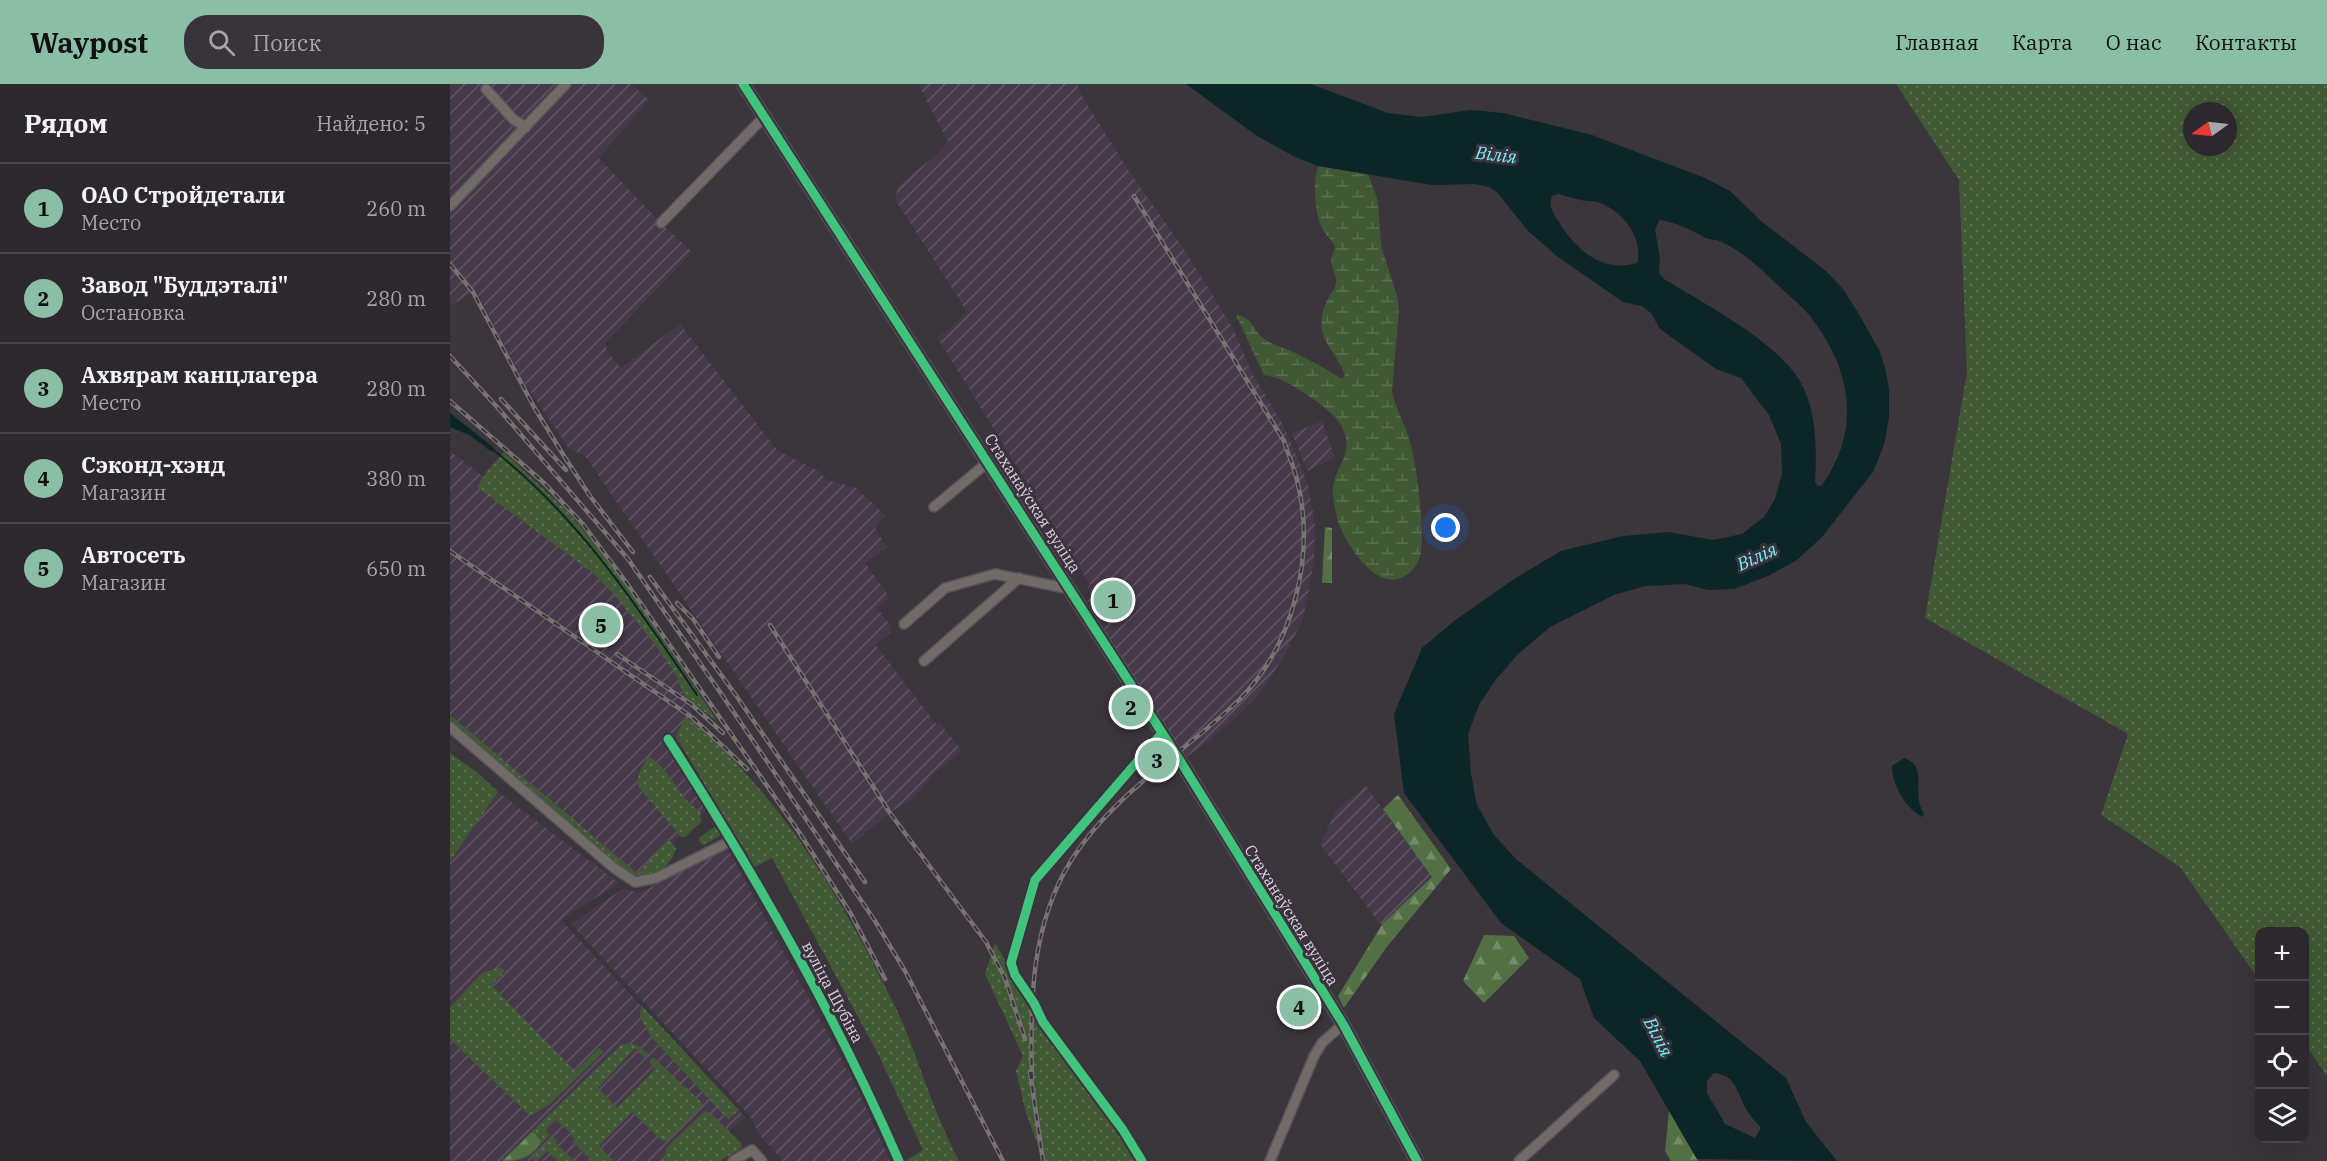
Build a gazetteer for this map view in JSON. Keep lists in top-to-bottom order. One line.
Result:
{"streets":{"street":["Стаханаўская вуліца","вуліца Шубіна"]},"water":["Вілія"],"north":"left","page":{"header":"Waypost","search":"Поиск","nav":["Главная","Карта","О нас","Контакты"],"heading":["Рядом","Найдено: 5"],"list":[{"mark":"1","name":"ОАО Стройдетали","note":"Место","value":"260 m"},{"mark":"2","name":"Завод \"Буддэталі\"","note":"Остановка","value":"280 m"},{"mark":"3","name":"Ахвярам канцлагера","note":"Место","value":"280 m"},{"mark":"4","name":"Сэконд-хэнд","note":"Магазин","value":"380 m"},{"mark":"5","name":"Автосеть","note":"Магазин","value":"650 m"}],"pins":["1","5","2","3","4"],"map_buttons":["+","−"]}}
